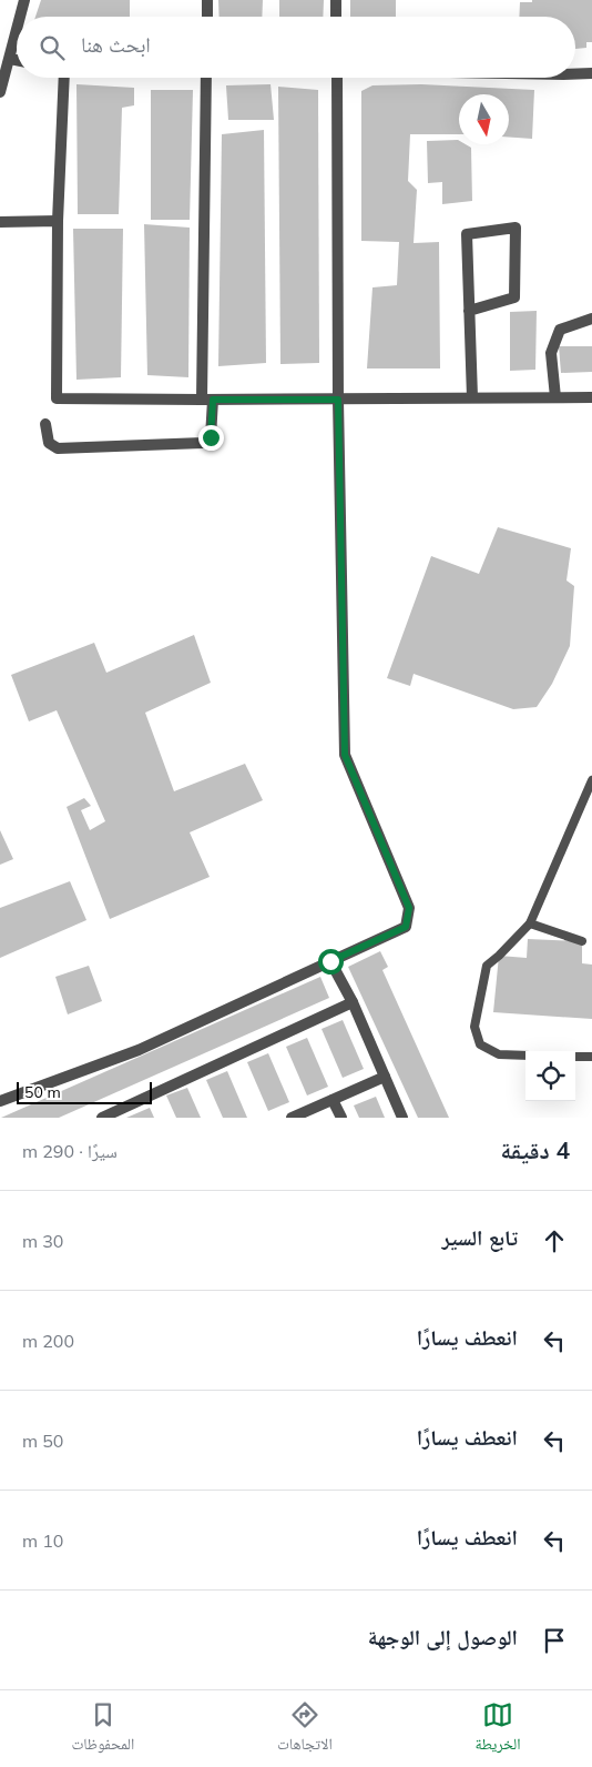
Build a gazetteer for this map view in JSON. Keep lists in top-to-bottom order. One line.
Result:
{"scale_bar":"50 m","north":"bottom","page":{"search":"ابحث هنا","scale":"50 m","heading":["4 دقيقة","سيرًا · 290 m"],"list":[["تابع السير","30 m"],["انعطف يسارًا","200 m"],["انعطف يسارًا","50 m"],["انعطف يسارًا","10 m"],"الوصول إلى الوجهة"],"nav":["الخريطة","الاتجاهات","المحفوظات"]}}
